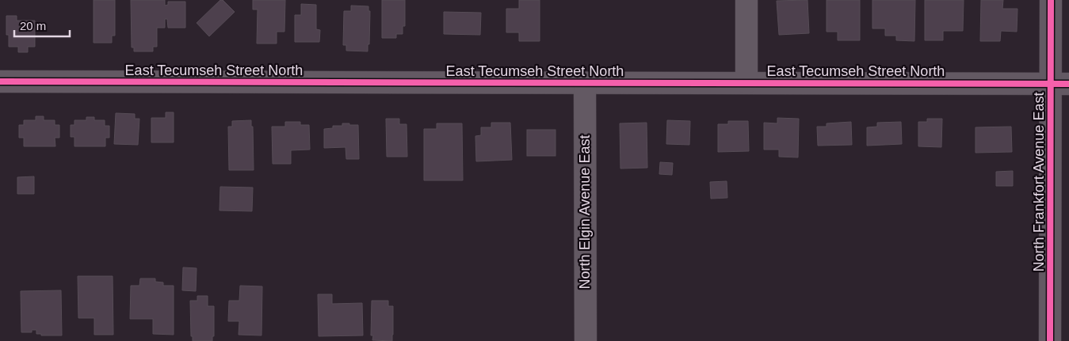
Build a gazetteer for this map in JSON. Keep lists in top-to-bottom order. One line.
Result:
{"streets":{"street":["East Tecumseh Street North","North Frankfort Avenue East","North Elgin Avenue East"]},"crossings":[["East Tecumseh Street North","North Frankfort Avenue East"],["East Tecumseh Street North","North Elgin Avenue East"]],"scale_bar":"20 m"}
